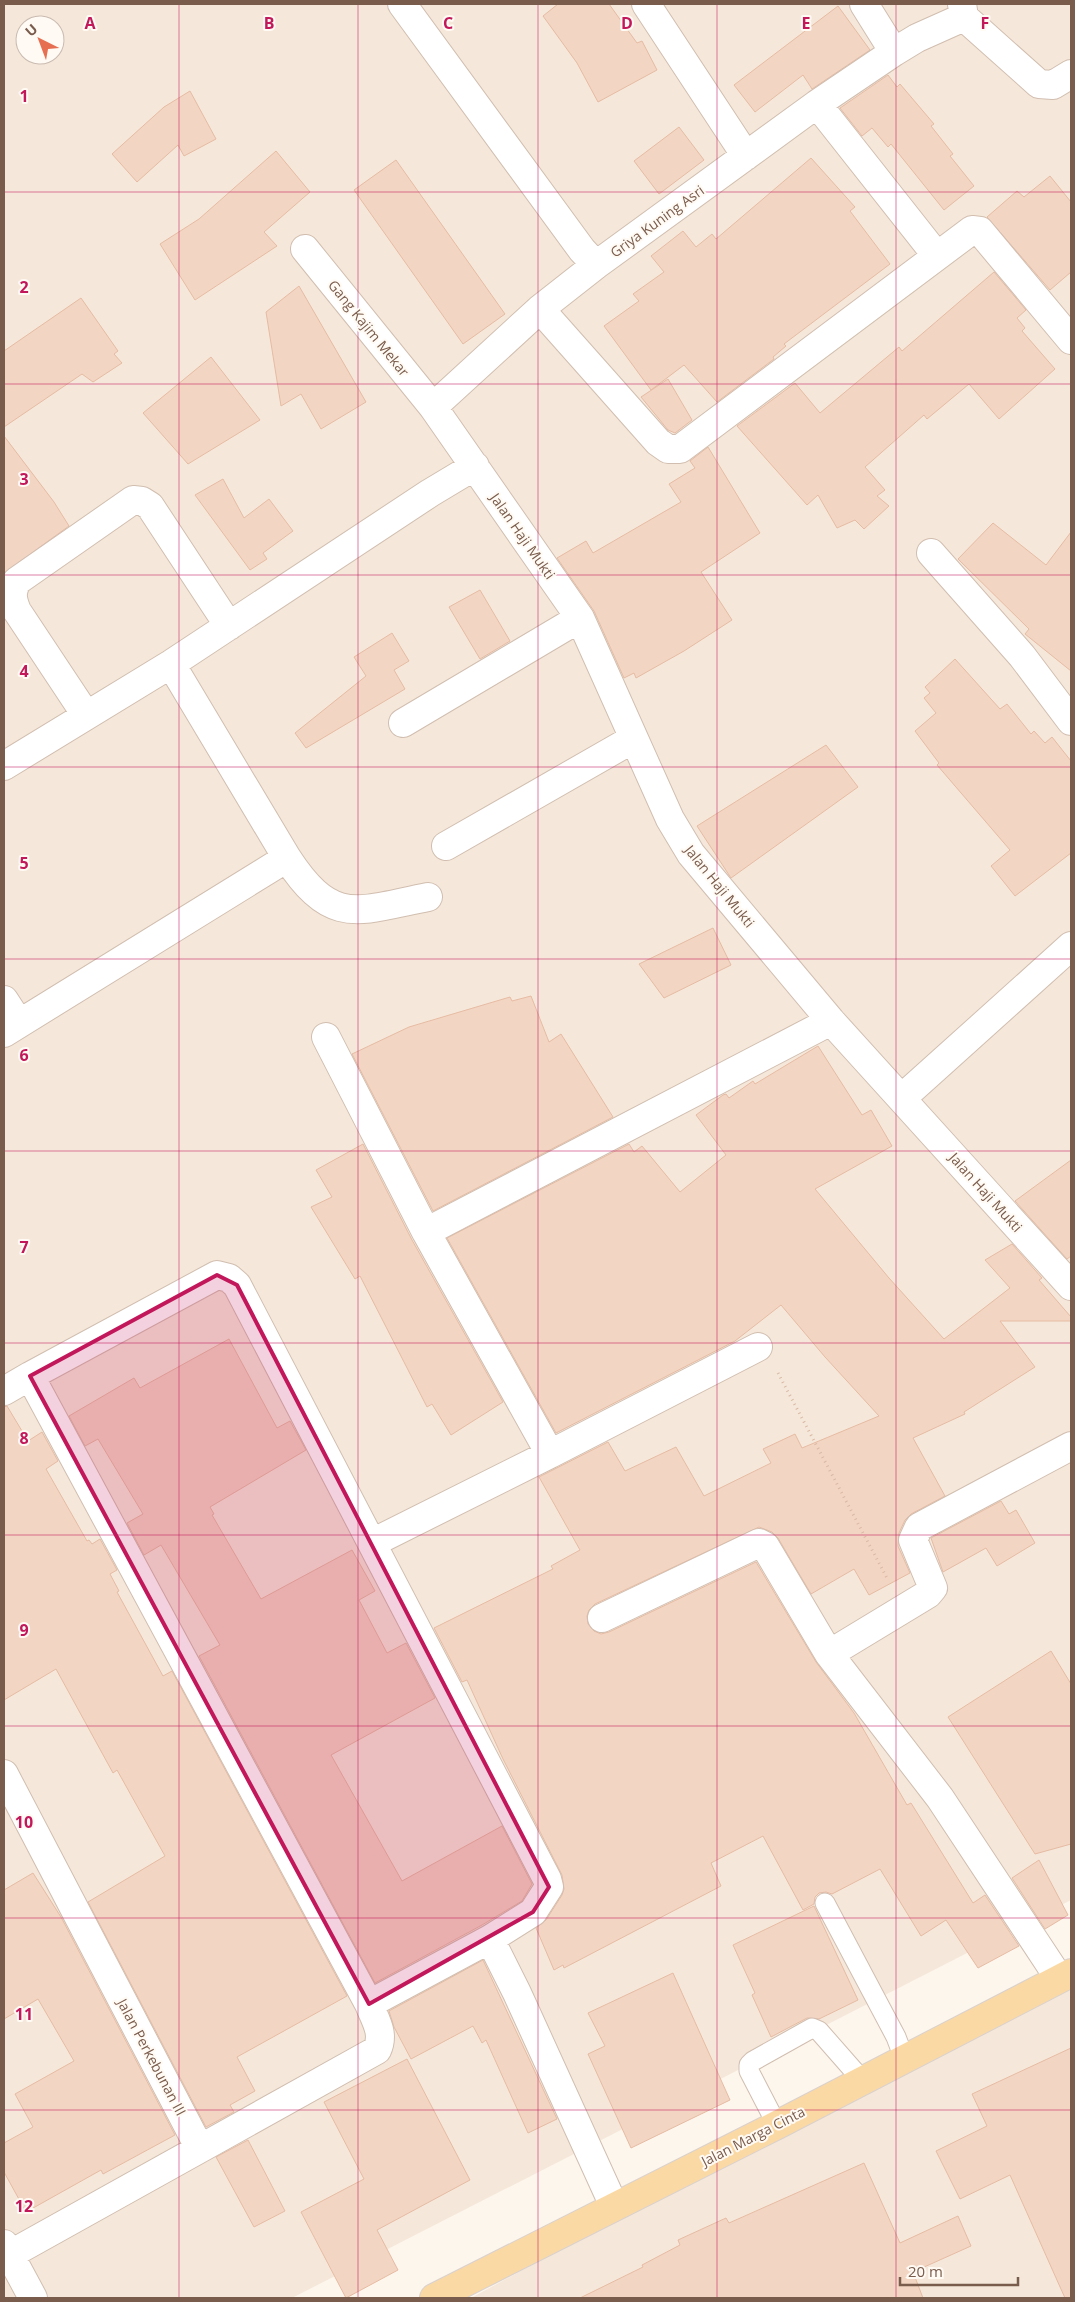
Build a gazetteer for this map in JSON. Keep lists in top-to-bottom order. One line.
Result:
{"streets":{"main road":["Jalan Marga Cinta"],"street":["Griya Kuning Asri","Gang Kajim Mekar","Jalan Haji Mukti","Jalan Perkebunan III"]},"crossings":[["Griya Kuning Asri","Gang Kajim Mekar"],["Griya Kuning Asri","Jalan Haji Mukti"],["Gang Kajim Mekar","Jalan Haji Mukti"]],"scale_bar":"20 m","north":"top left","grid":{"columns":["A","B","C","D","E","F"],"rows":["1","2","3","4","5","6","7","8","9","10","11","12"]}}
